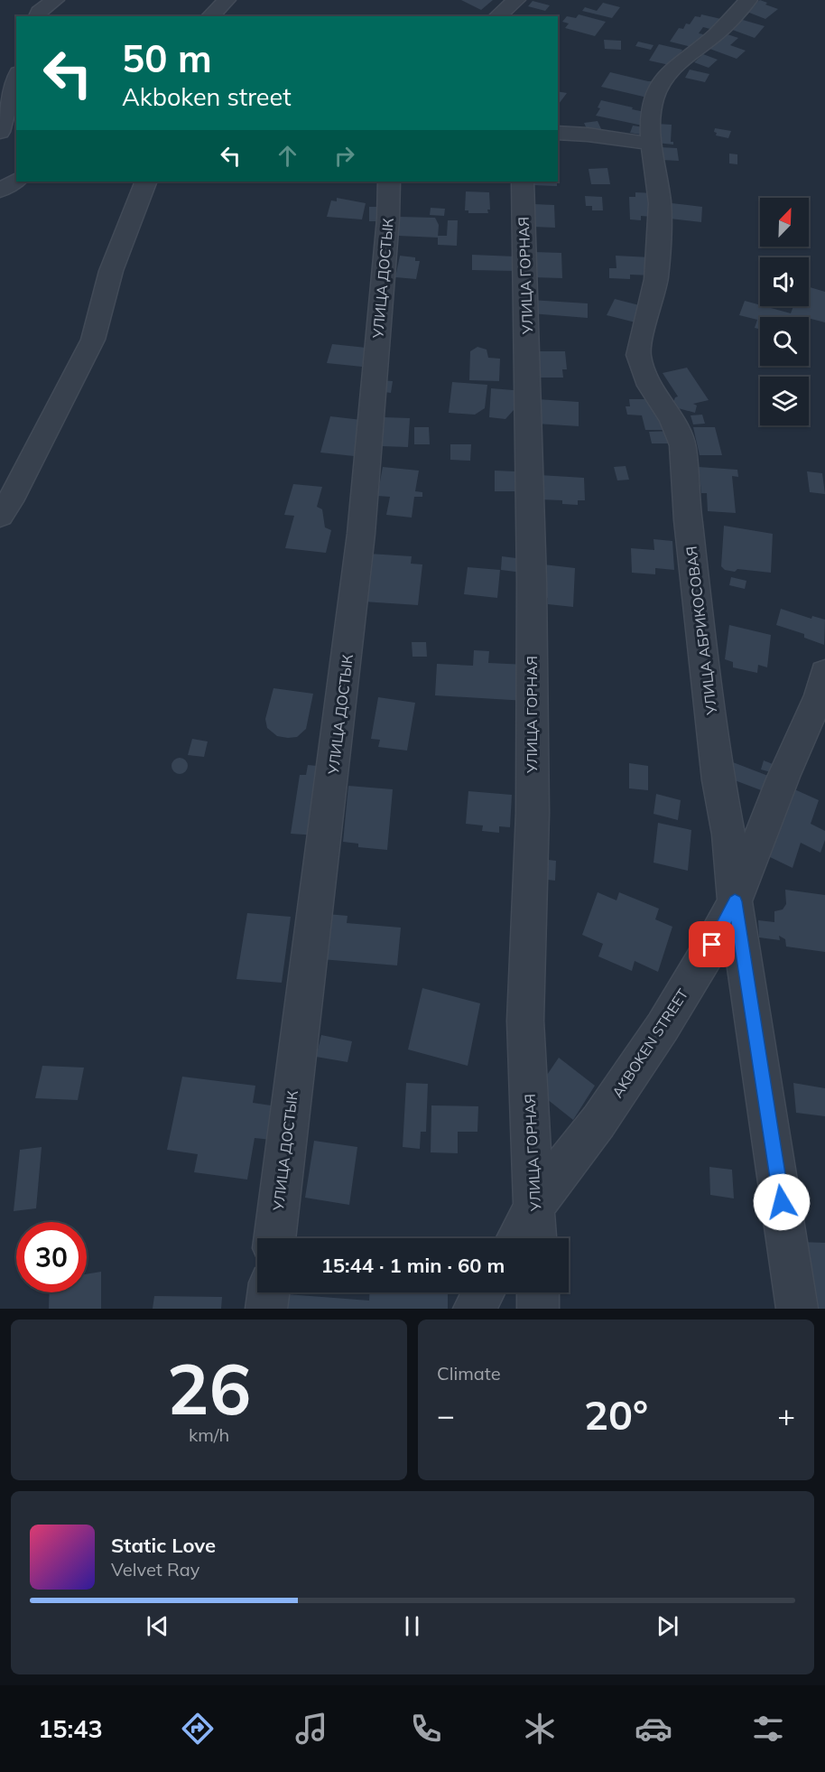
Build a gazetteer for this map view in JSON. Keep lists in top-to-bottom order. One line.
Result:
{"streets":{"street":["УЛИЦА ГОРНАЯ","УЛИЦА ДОСТЫК","УЛИЦА АБРИКОСОВАЯ","AKBOKEN STREET"]},"crossings":[["УЛИЦА ГОРНАЯ","AKBOKEN STREET"],["УЛИЦА АБРИКОСОВАЯ","AKBOKEN STREET"]],"north":"top right","page":{"turn":["50 m","Akboken street"],"limit":"30","trip":"15:44 · 1 min · 60 m","tile":[["26","km/h"],"Climate"],"heat":["−","20°","+"],"song":["Static Love","Velvet Ray"],"tabs":"15:43"}}
